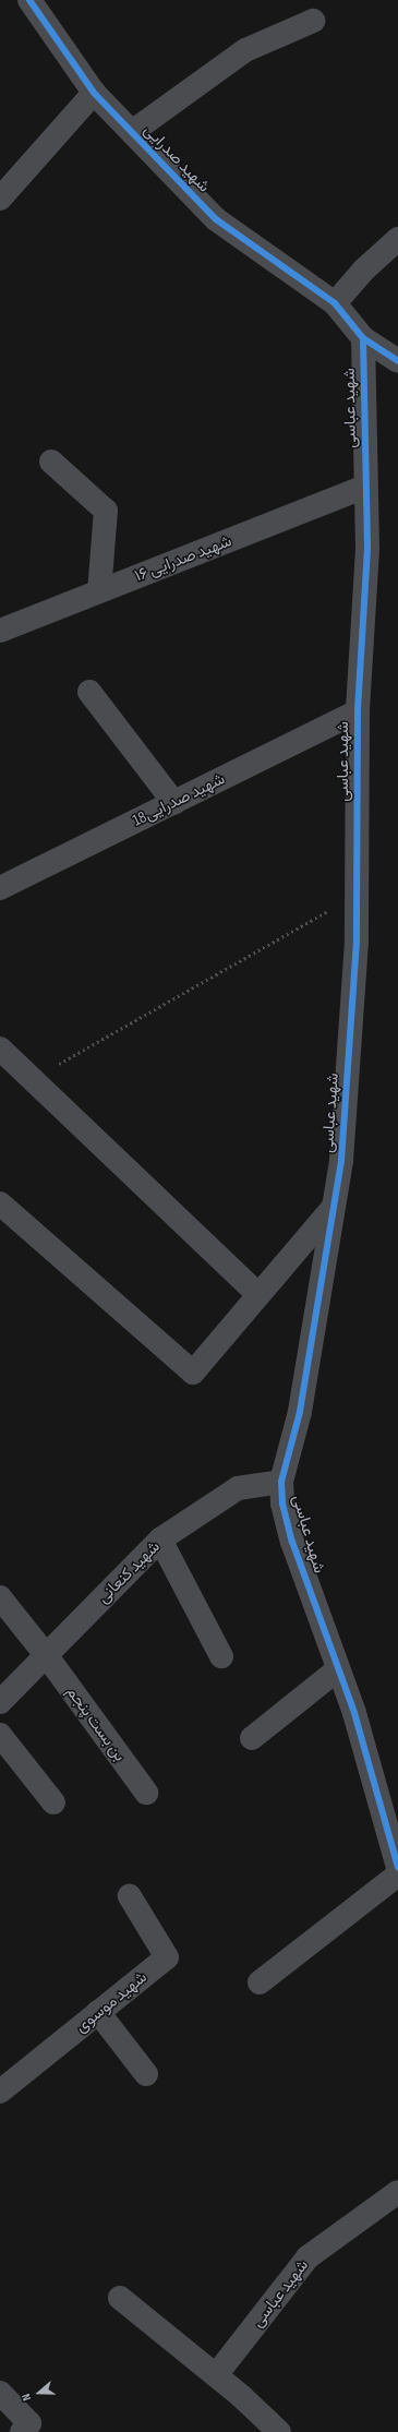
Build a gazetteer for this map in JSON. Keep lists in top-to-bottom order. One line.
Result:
{"streets":{"street":["شهید صدرایی","شهید عباسی","شهید صدرایی ۱۶","شهید صدرایی18","شهید کنعانی","بن بست پنجم","شهید موسوی"]},"crossings":[["شهید صدرایی","شهید عباسی"],["شهید عباسی","شهید صدرایی ۱۶"],["شهید عباسی","شهید صدرایی18"],["شهید عباسی","شهید کنعانی"],["شهید کنعانی","بن بست پنجم"]],"north":"left"}
